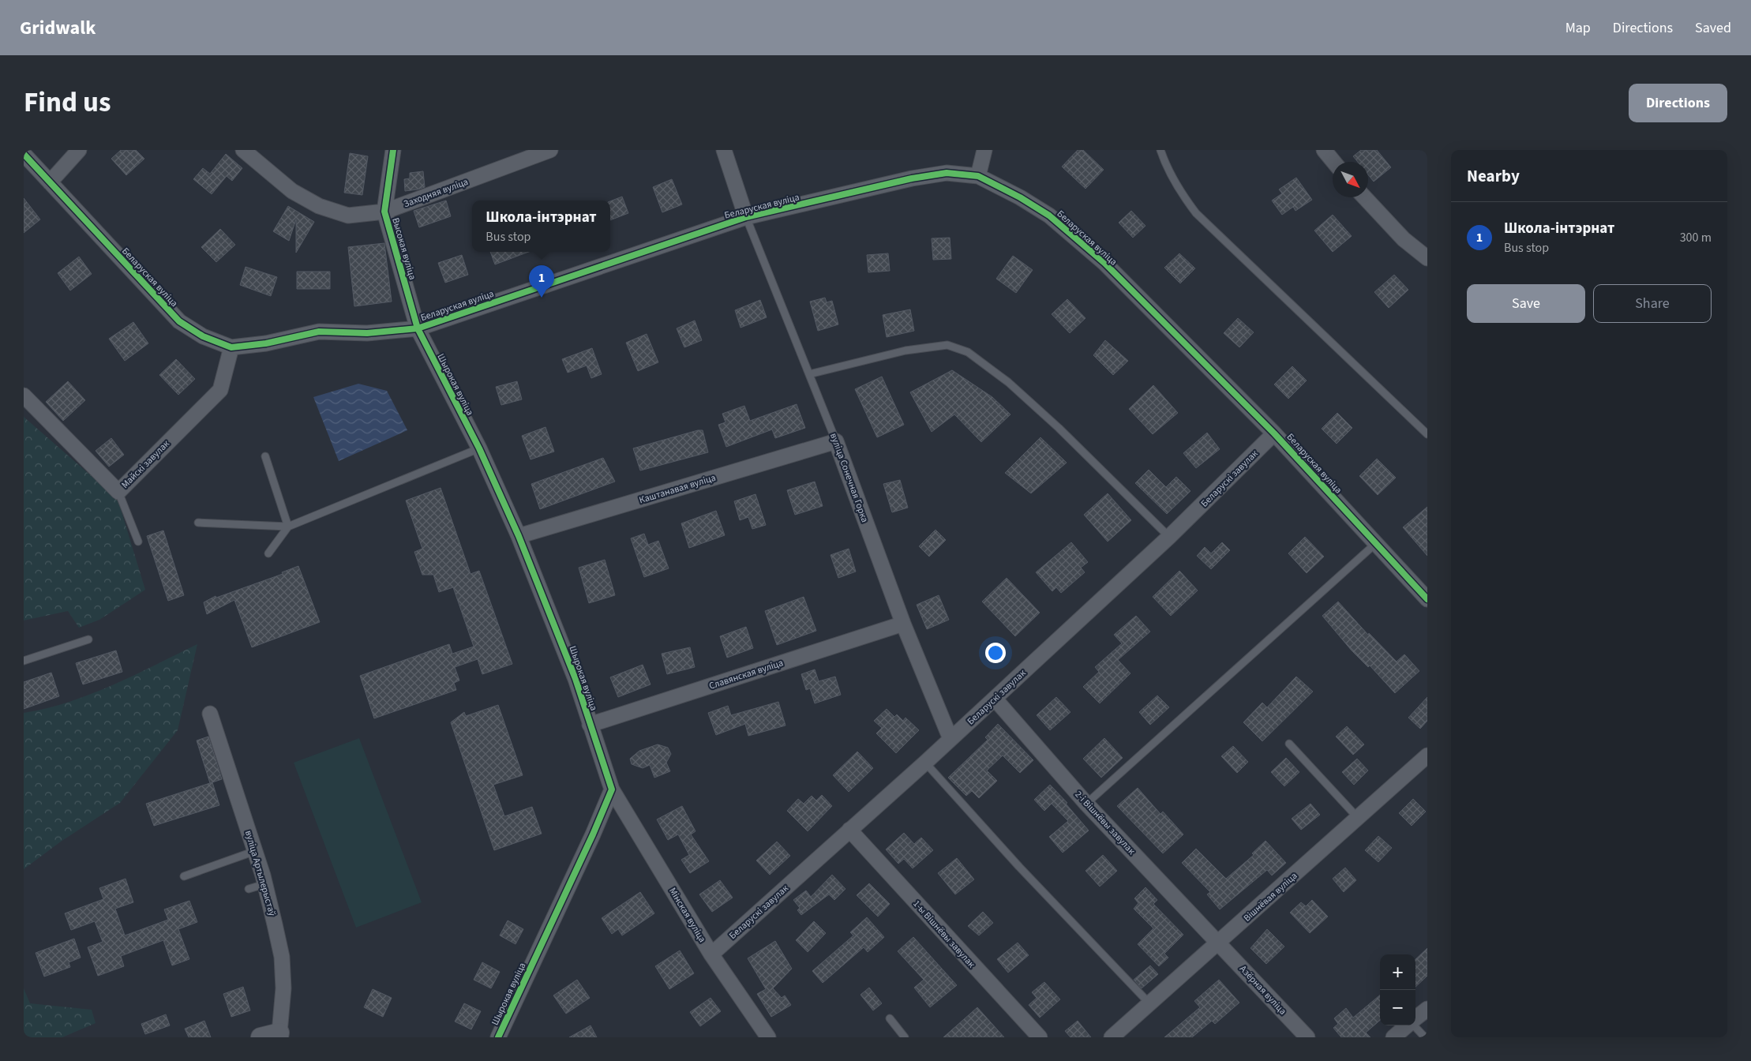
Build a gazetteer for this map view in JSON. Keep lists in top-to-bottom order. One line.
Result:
{"streets":{"street":["Заходняя вуліца","Беларуская вуліца","Высокая вуліца","Шырокая вуліца","Майскі завулак","вуліца Сонечная Горка","Беларускі завулак","Каштанавая вуліца","Славянская вуліца","2-і Вішнёвы завулак","вуліца Артылерыстаў","Вішнёвая вуліца","Мінская вуліца","1-ы Вішнёвы завулак","Азёрная вуліца"]},"crossings":[["Заходняя вуліца","Высокая вуліца"],["Беларуская вуліца","Высокая вуліца"],["Беларуская вуліца","Шырокая вуліца"],["Беларуская вуліца","Майскі завулак"],["Беларуская вуліца","вуліца Сонечная Горка"],["Беларуская вуліца","Беларускі завулак"],["Высокая вуліца","Шырокая вуліца"],["Шырокая вуліца","Каштанавая вуліца"],["Шырокая вуліца","Славянская вуліца"],["Шырокая вуліца","Мінская вуліца"],["вуліца Сонечная Горка","Беларускі завулак"],["вуліца Сонечная Горка","Каштанавая вуліца"],["вуліца Сонечная Горка","Славянская вуліца"],["Беларускі завулак","2-і Вішнёвы завулак"],["Беларускі завулак","Мінская вуліца"],["Беларускі завулак","1-ы Вішнёвы завулак"],["2-і Вішнёвы завулак","Вішнёвая вуліца"],["2-і Вішнёвы завулак","Азёрная вуліца"],["Вішнёвая вуліца","Азёрная вуліца"]],"north":"bottom right","page":{"header":"Gridwalk","nav":["Map","Directions","Saved"],"title":"Find us","buttons":["Directions",["Save","Share"]],"heading":"Nearby","popup":["Школа-інтэрнат","Bus stop"],"list":[{"mark":"1","name":"Школа-інтэрнат","note":"Bus stop","value":"300 m"}],"pins":"1","map_buttons":["+","−"]}}
